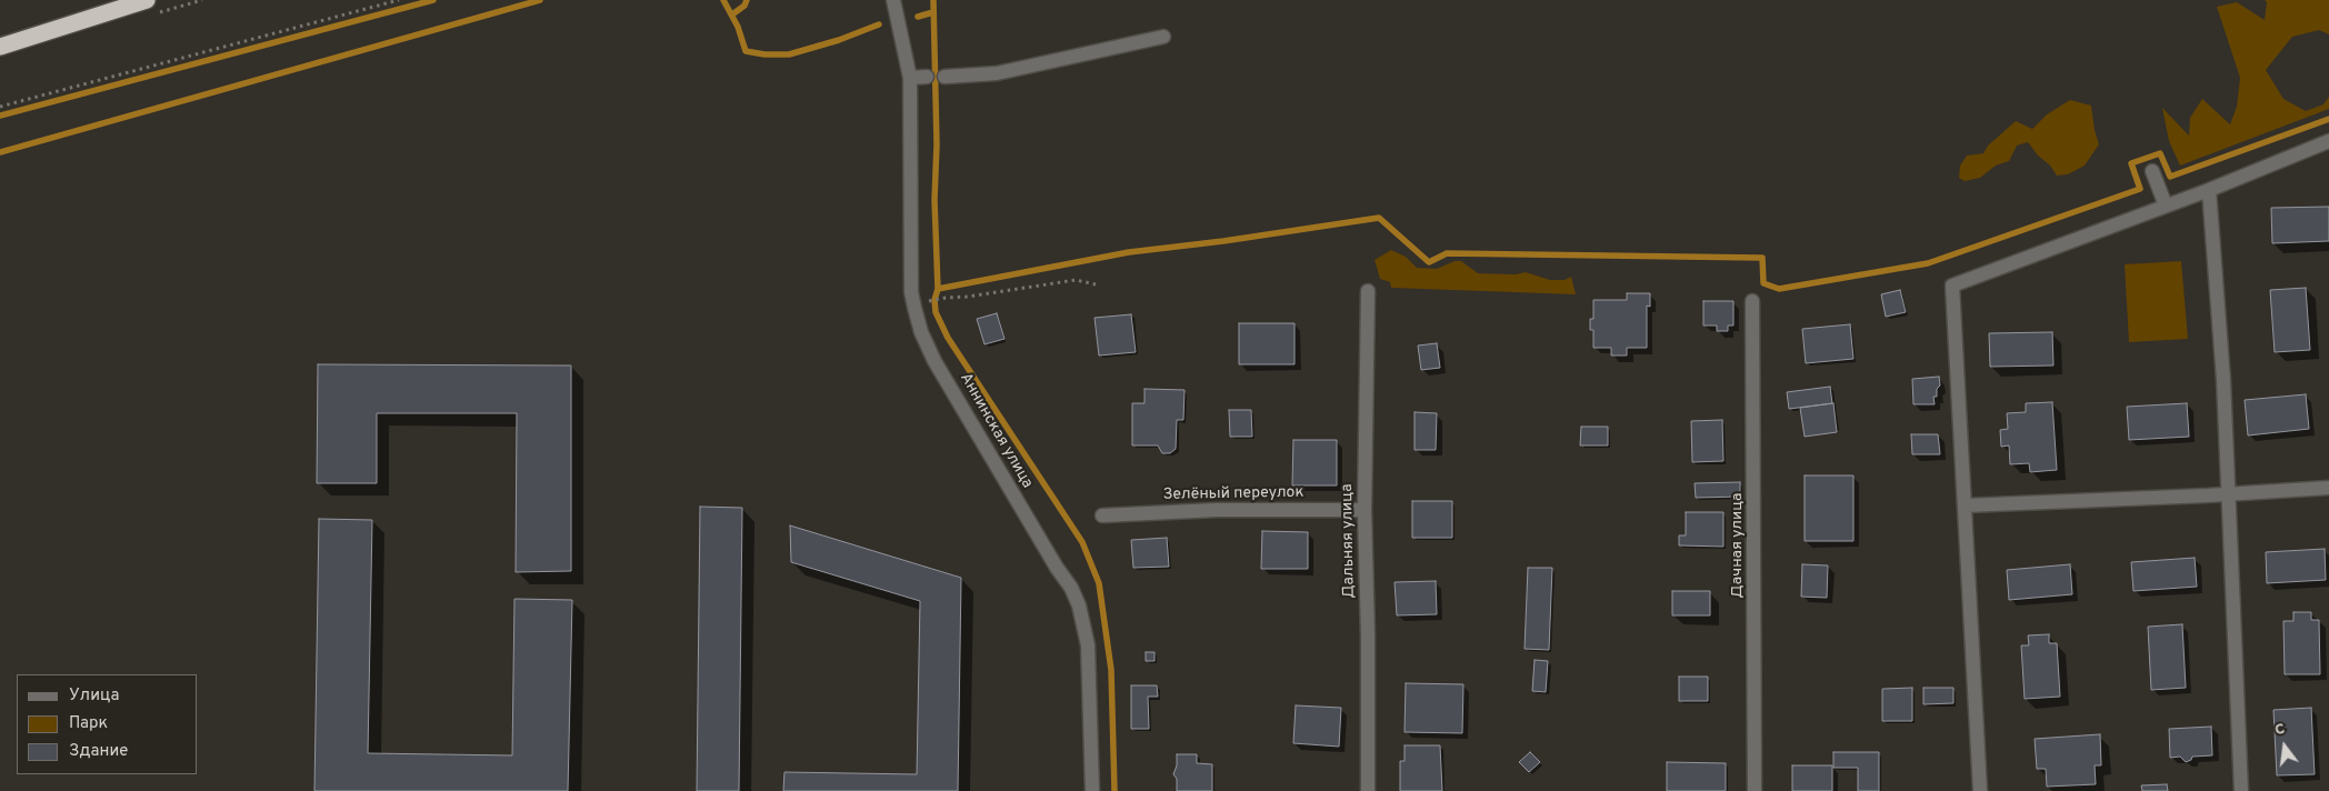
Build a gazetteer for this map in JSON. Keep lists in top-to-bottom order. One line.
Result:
{"streets":{"street":["Аннинская улица","Зелёный переулок","Дальняя улица","Дачная улица"]},"crossings":[["Зелёный переулок","Дальняя улица"]],"legend":["Улица","Парк","Здание"],"north":"top"}
